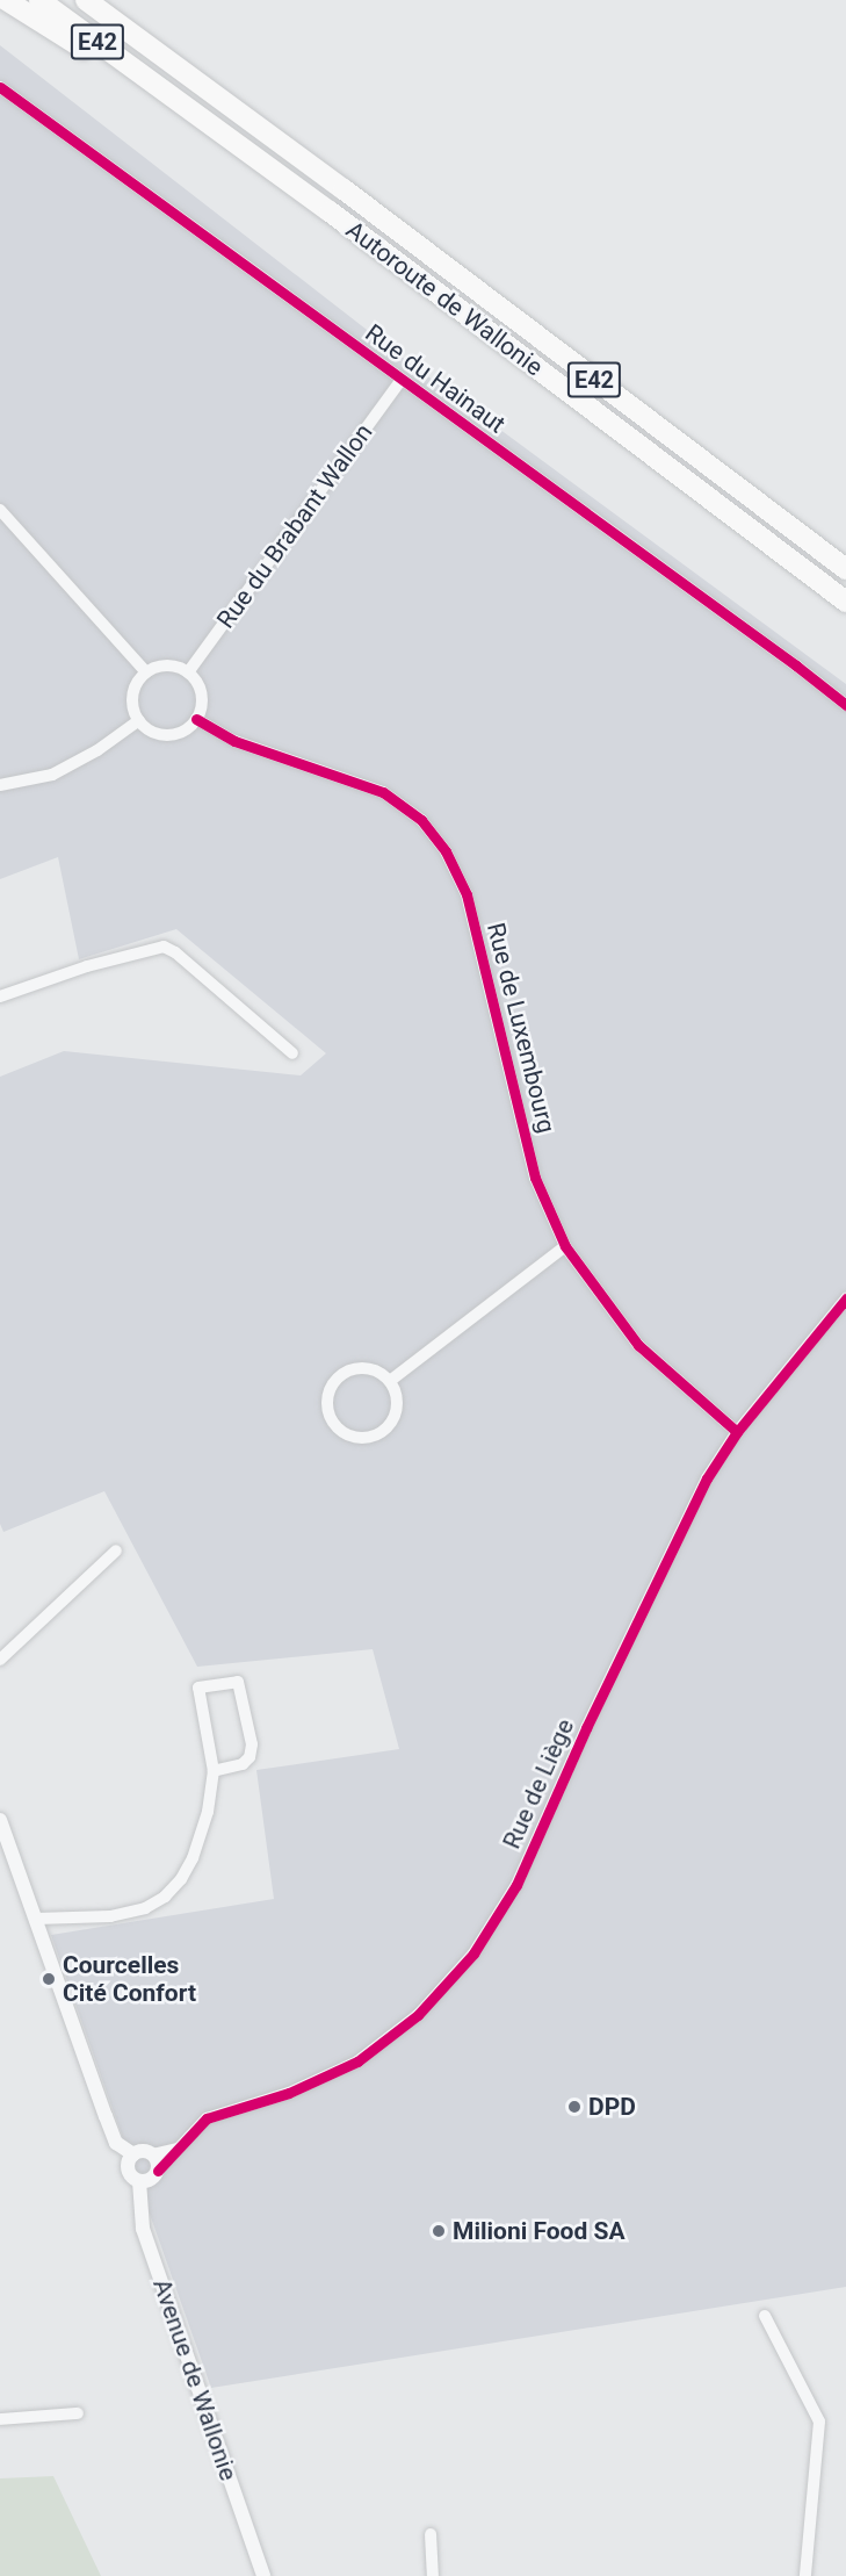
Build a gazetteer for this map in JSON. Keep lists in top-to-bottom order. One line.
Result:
{"streets":{"highway":["E42","Autoroute de Wallonie"],"street":["Rue du Hainaut","Rue du Brabant Wallon","Rue de Luxembourg","Rue de Liège","Avenue de Wallonie"]},"crossings":[["Rue du Hainaut","Rue du Brabant Wallon"],["Rue du Brabant Wallon","Rue de Luxembourg"],["Rue de Luxembourg","Rue de Liège"],["Rue de Liège","Avenue de Wallonie"]],"places":["Courcelles Cité Confort","DPD","Milioni Food SA"]}
